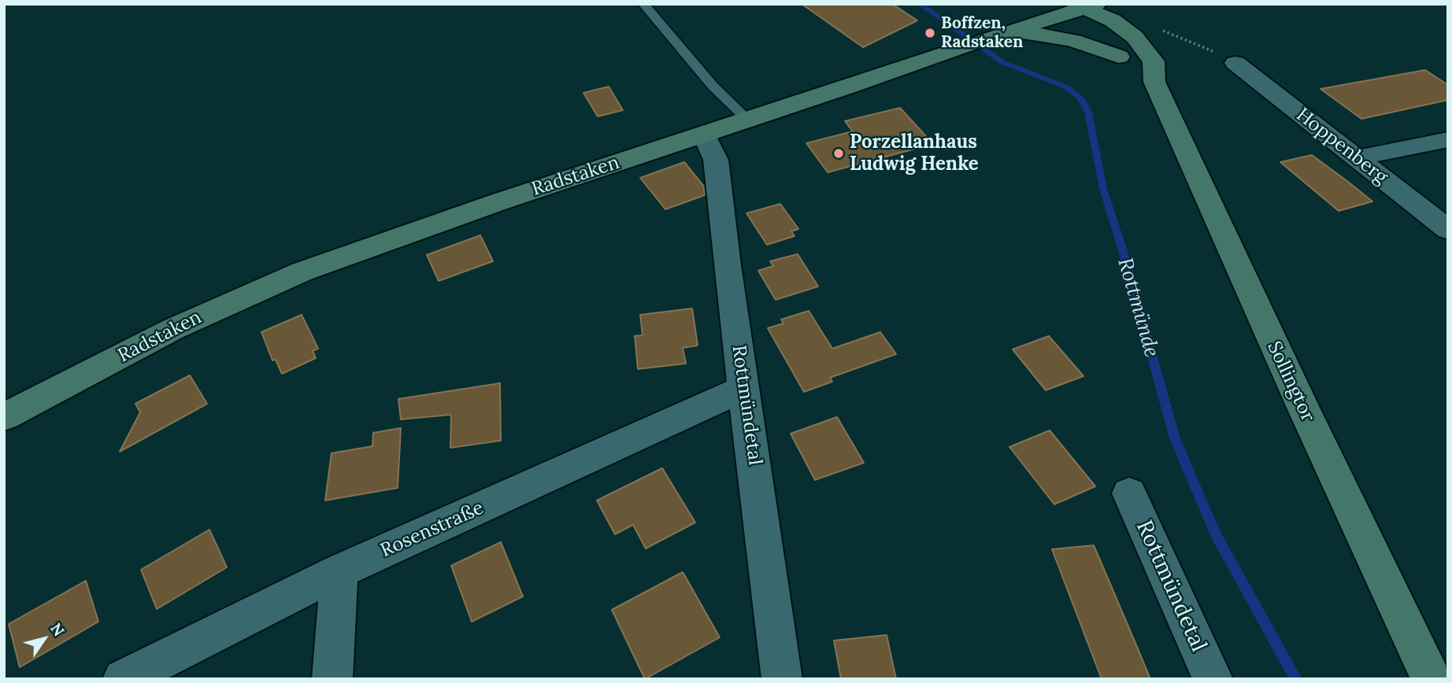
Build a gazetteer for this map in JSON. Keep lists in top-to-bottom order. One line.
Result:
{"streets":{"main road":["Radstaken","Sollingtor"],"street":["Hoppenberg","Rottmündetal","Rosenstraße"]},"crossings":[["Radstaken","Sollingtor"],["Radstaken","Rottmündetal"],["Rottmündetal","Rosenstraße"]],"water":["Rottmünde"],"places":["Boffzen, Radstaken","Porzellanhaus Ludwig Henke"],"north":"top right"}
